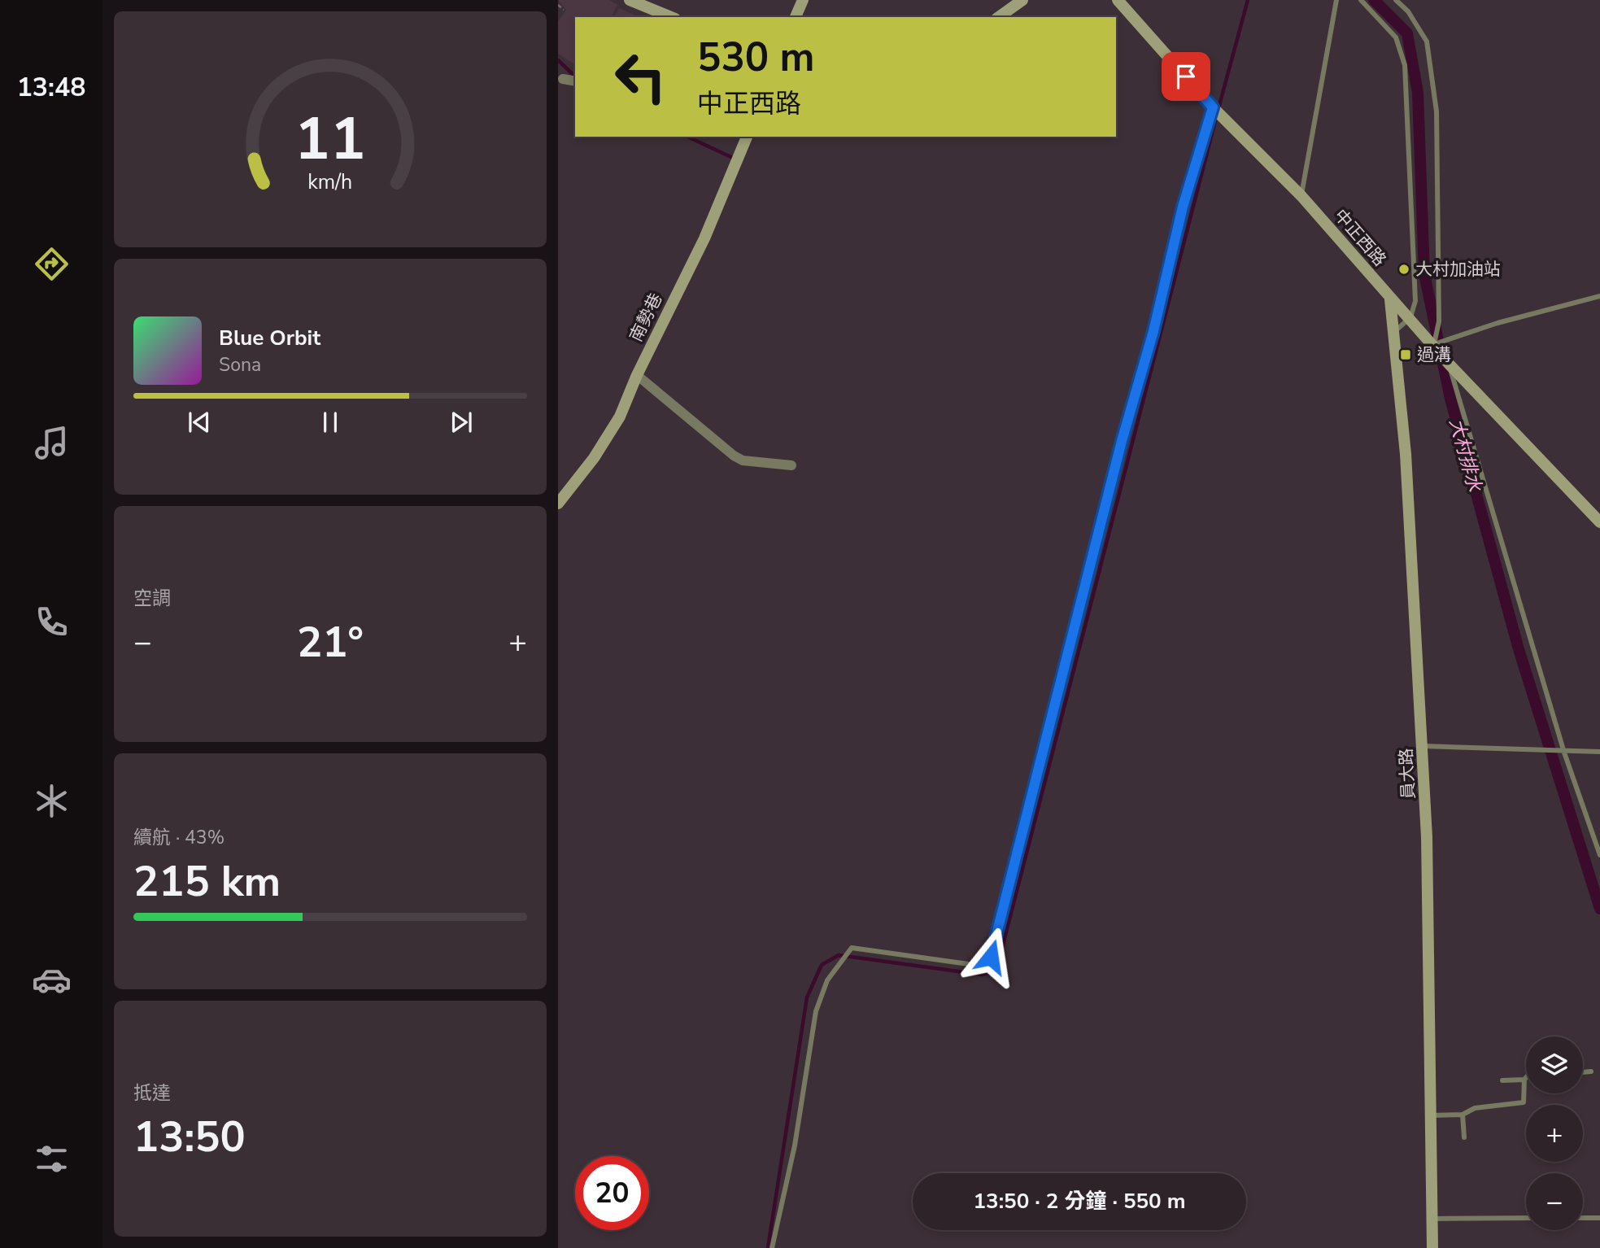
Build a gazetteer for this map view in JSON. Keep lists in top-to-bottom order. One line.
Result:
{"streets":{"street":["中正西路","南勢巷","員大路"]},"crossings":[["中正西路","員大路"]],"water":["大村排水"],"places":{"other":["大村加油站"],"transit":["過溝"]},"page":{"tabs":"13:48","turn":["530 m","中正西路"],"song":["Blue Orbit","Sona"],"tile":["空調",["續航 · 43%","215 km"],["抵達","13:50"]],"heat":["−","21°","+"],"map_buttons":["+","−"],"limit":"20","trip":"13:50 · 2 分鐘 · 550 m","gauge":["11","km/h"]}}
